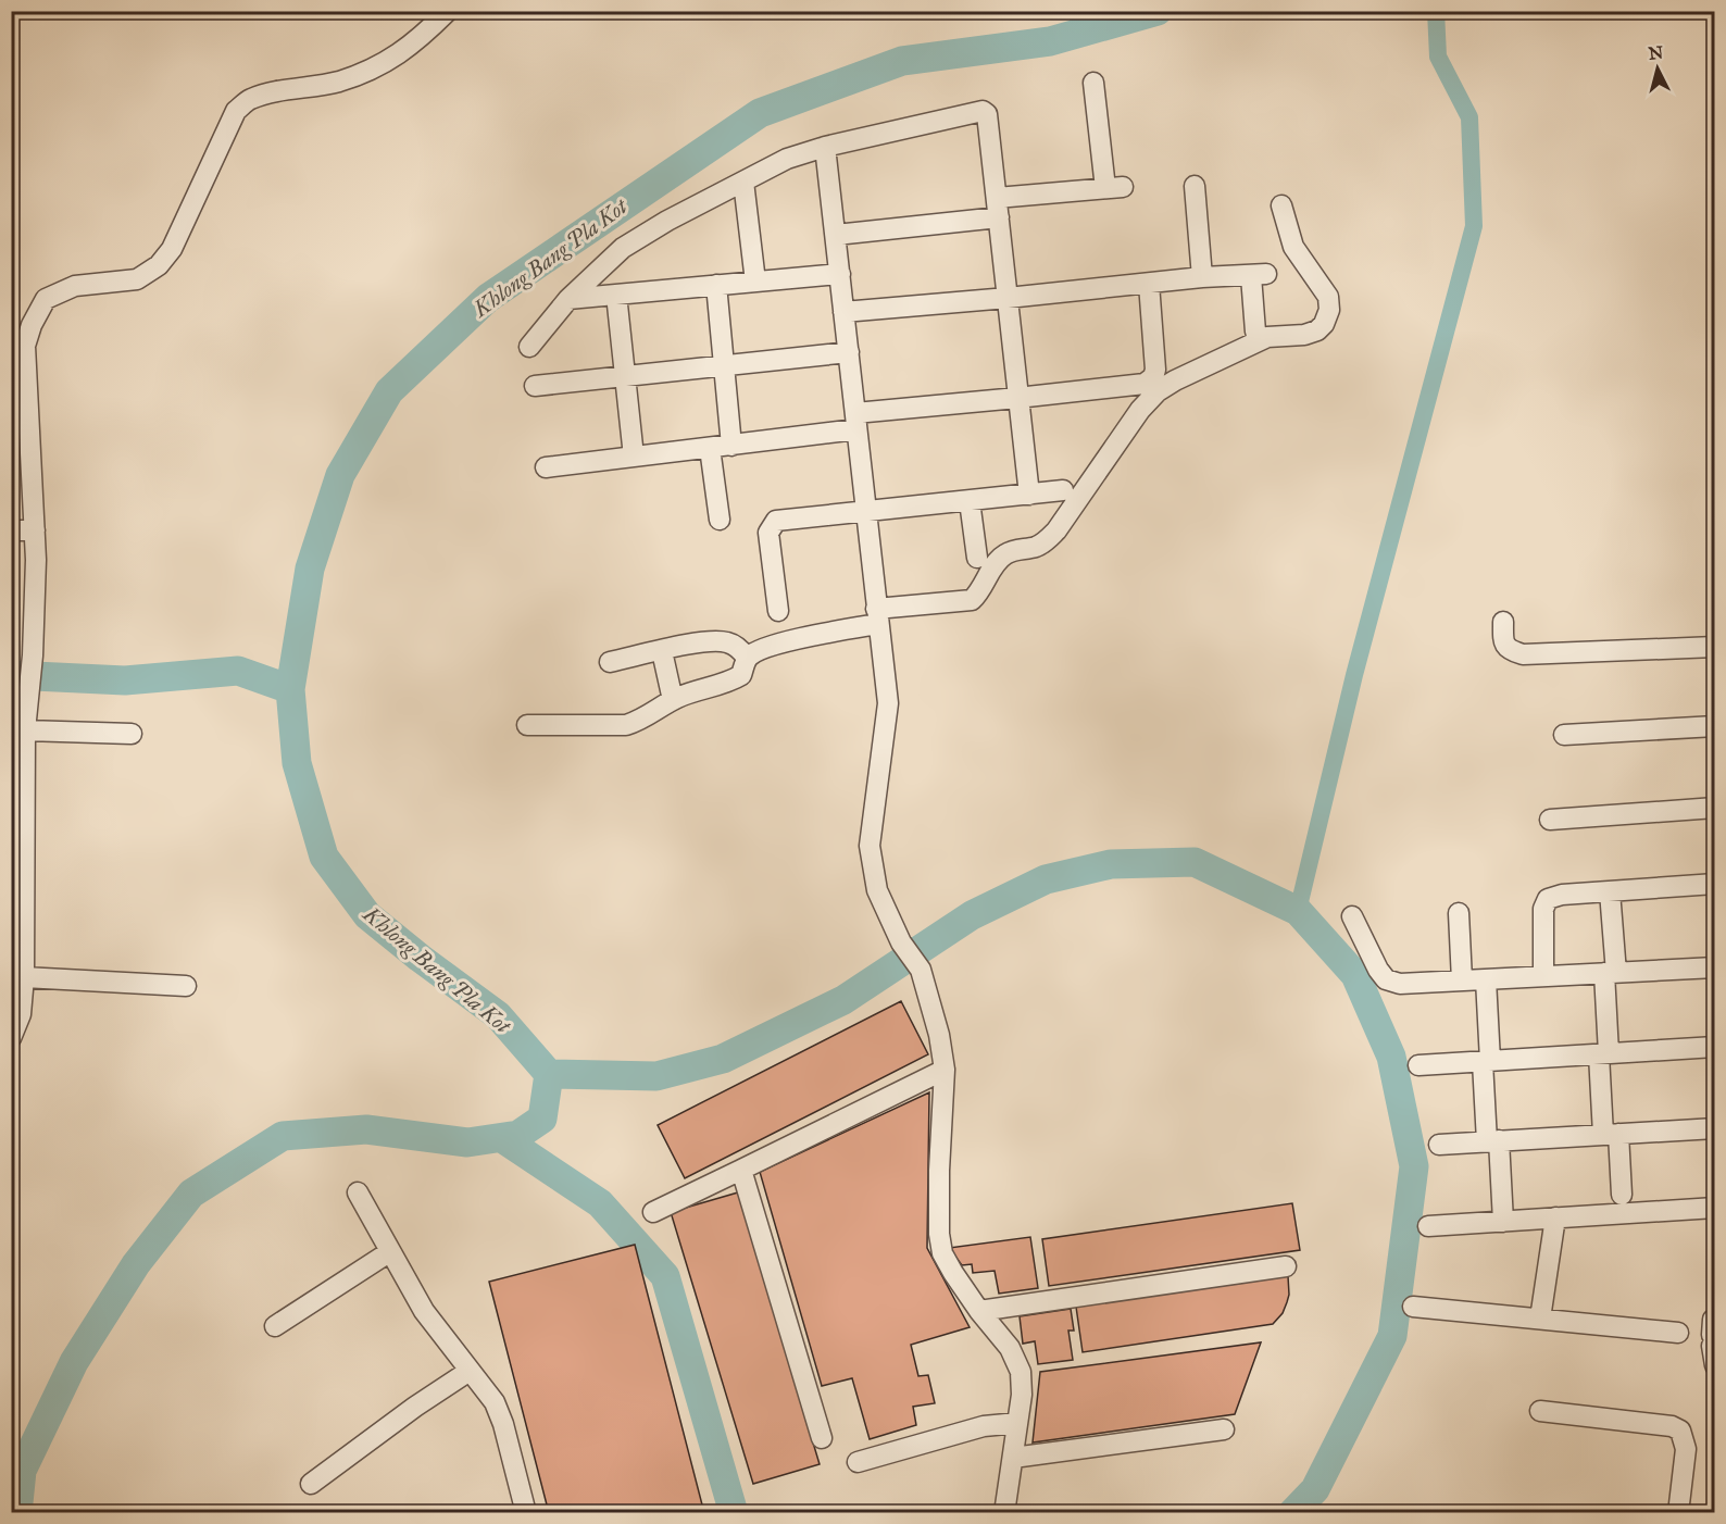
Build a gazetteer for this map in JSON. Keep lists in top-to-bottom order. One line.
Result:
{"water":["Khlong Bang Pla Kot"],"north":"top"}
